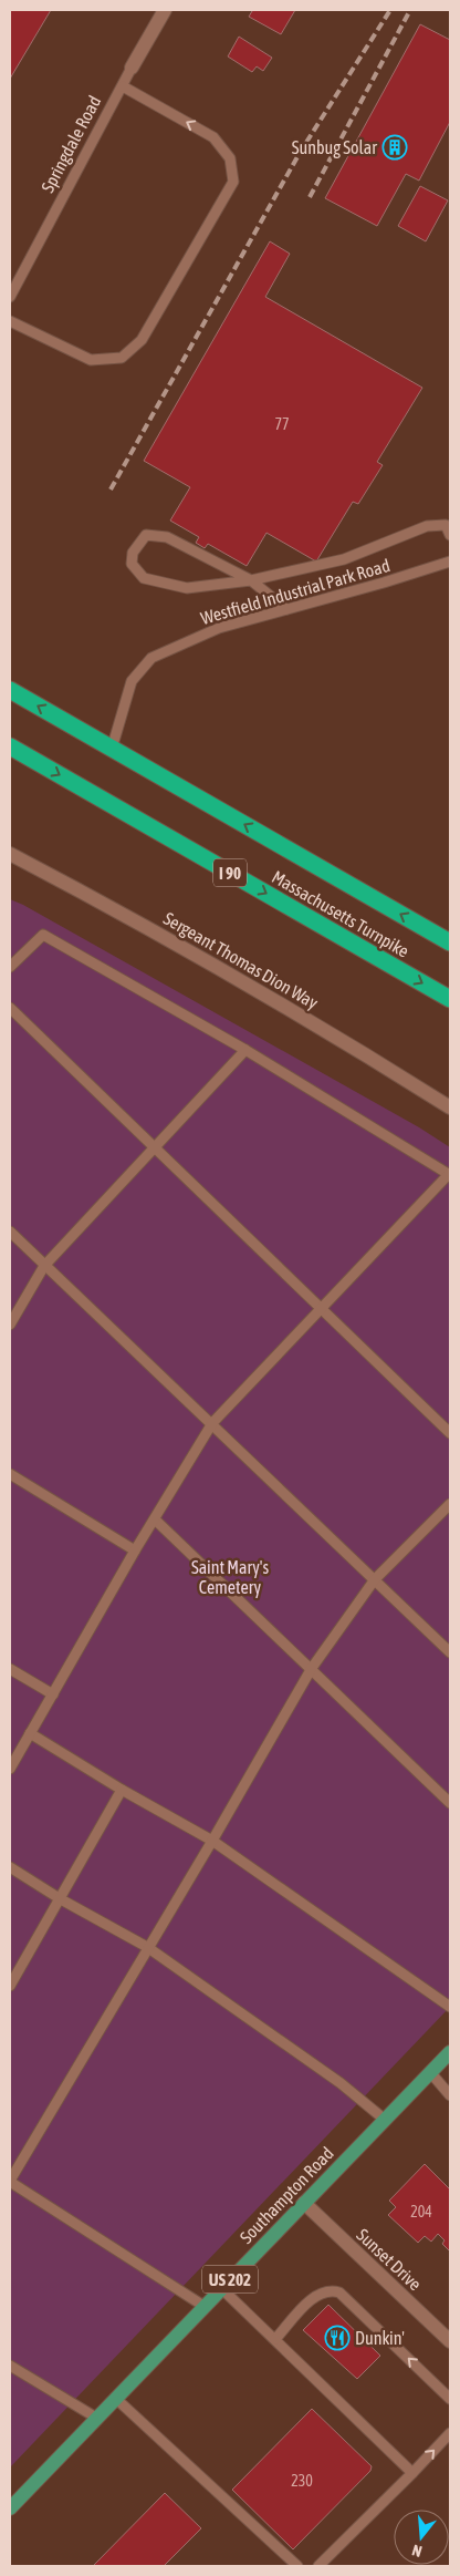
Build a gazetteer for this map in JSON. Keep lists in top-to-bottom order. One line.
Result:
{"streets":{"highway":["I 90","Massachusetts Turnpike"],"main road":["Southampton Road","US 202"],"street":["Springdale Road","Sergeant Thomas Dion Way","Sunset Drive"],"lane":["Westfield Industrial Park Road"]},"crossings":[["Westfield Industrial Park Road","Massachusetts Turnpike"],["Southampton Road","Sunset Drive"]],"parks":["Saint Mary's Cemetery"],"places":{"building":["Sunbug Solar"],"restaurant":["Dunkin'"]},"house_numbers":["77","204","230"],"north":"bottom"}
